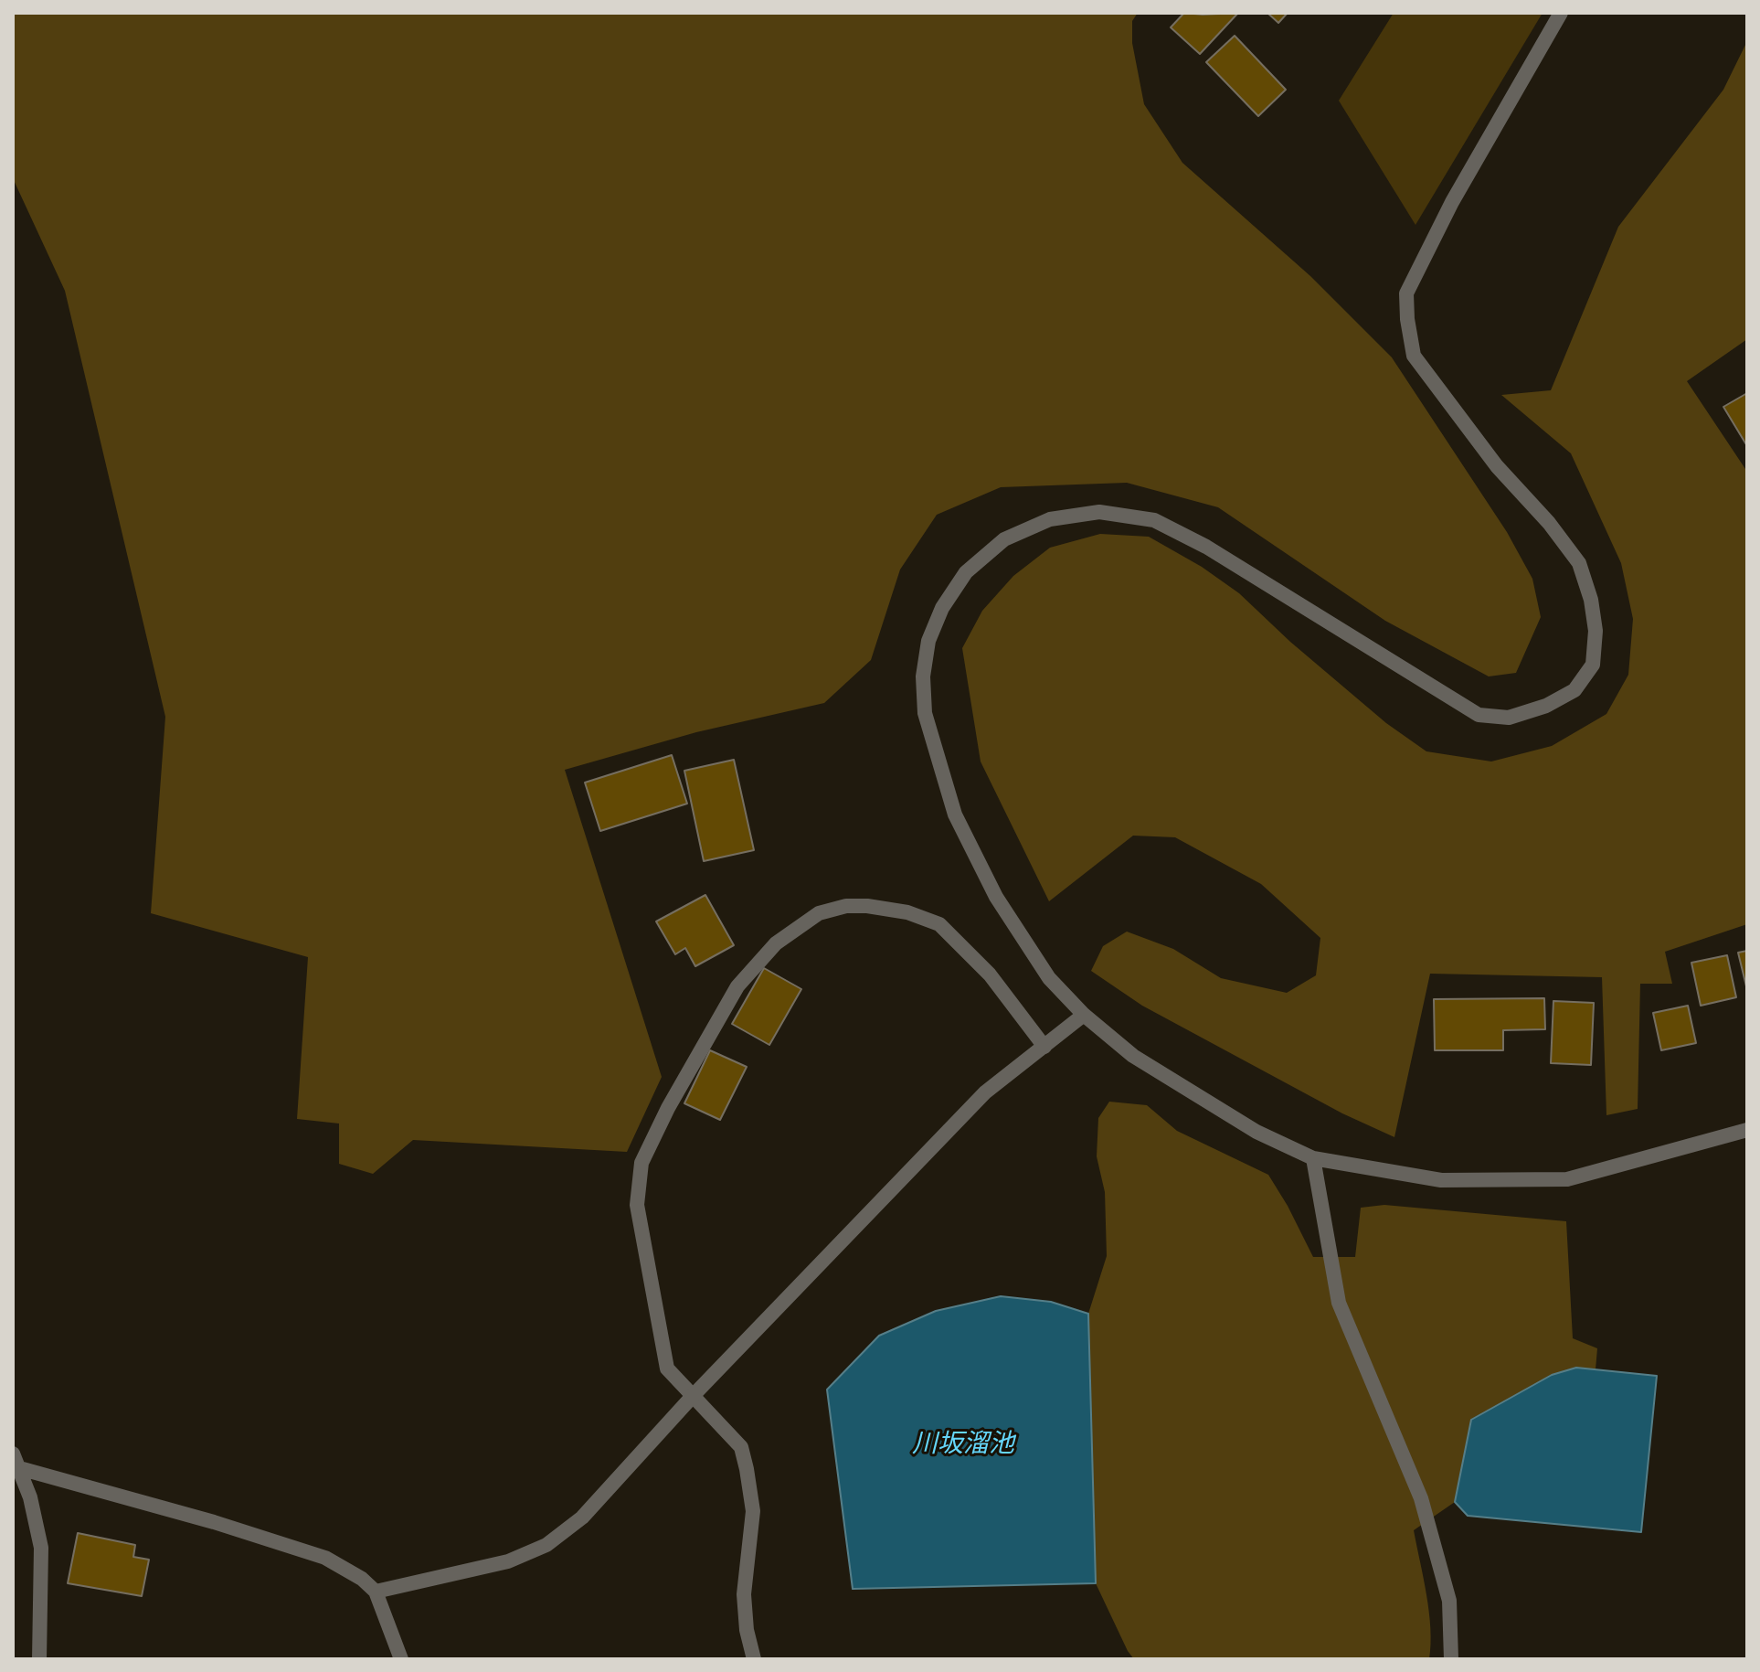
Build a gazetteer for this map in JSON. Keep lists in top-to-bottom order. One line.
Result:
{"water":["川坂溜池"]}
